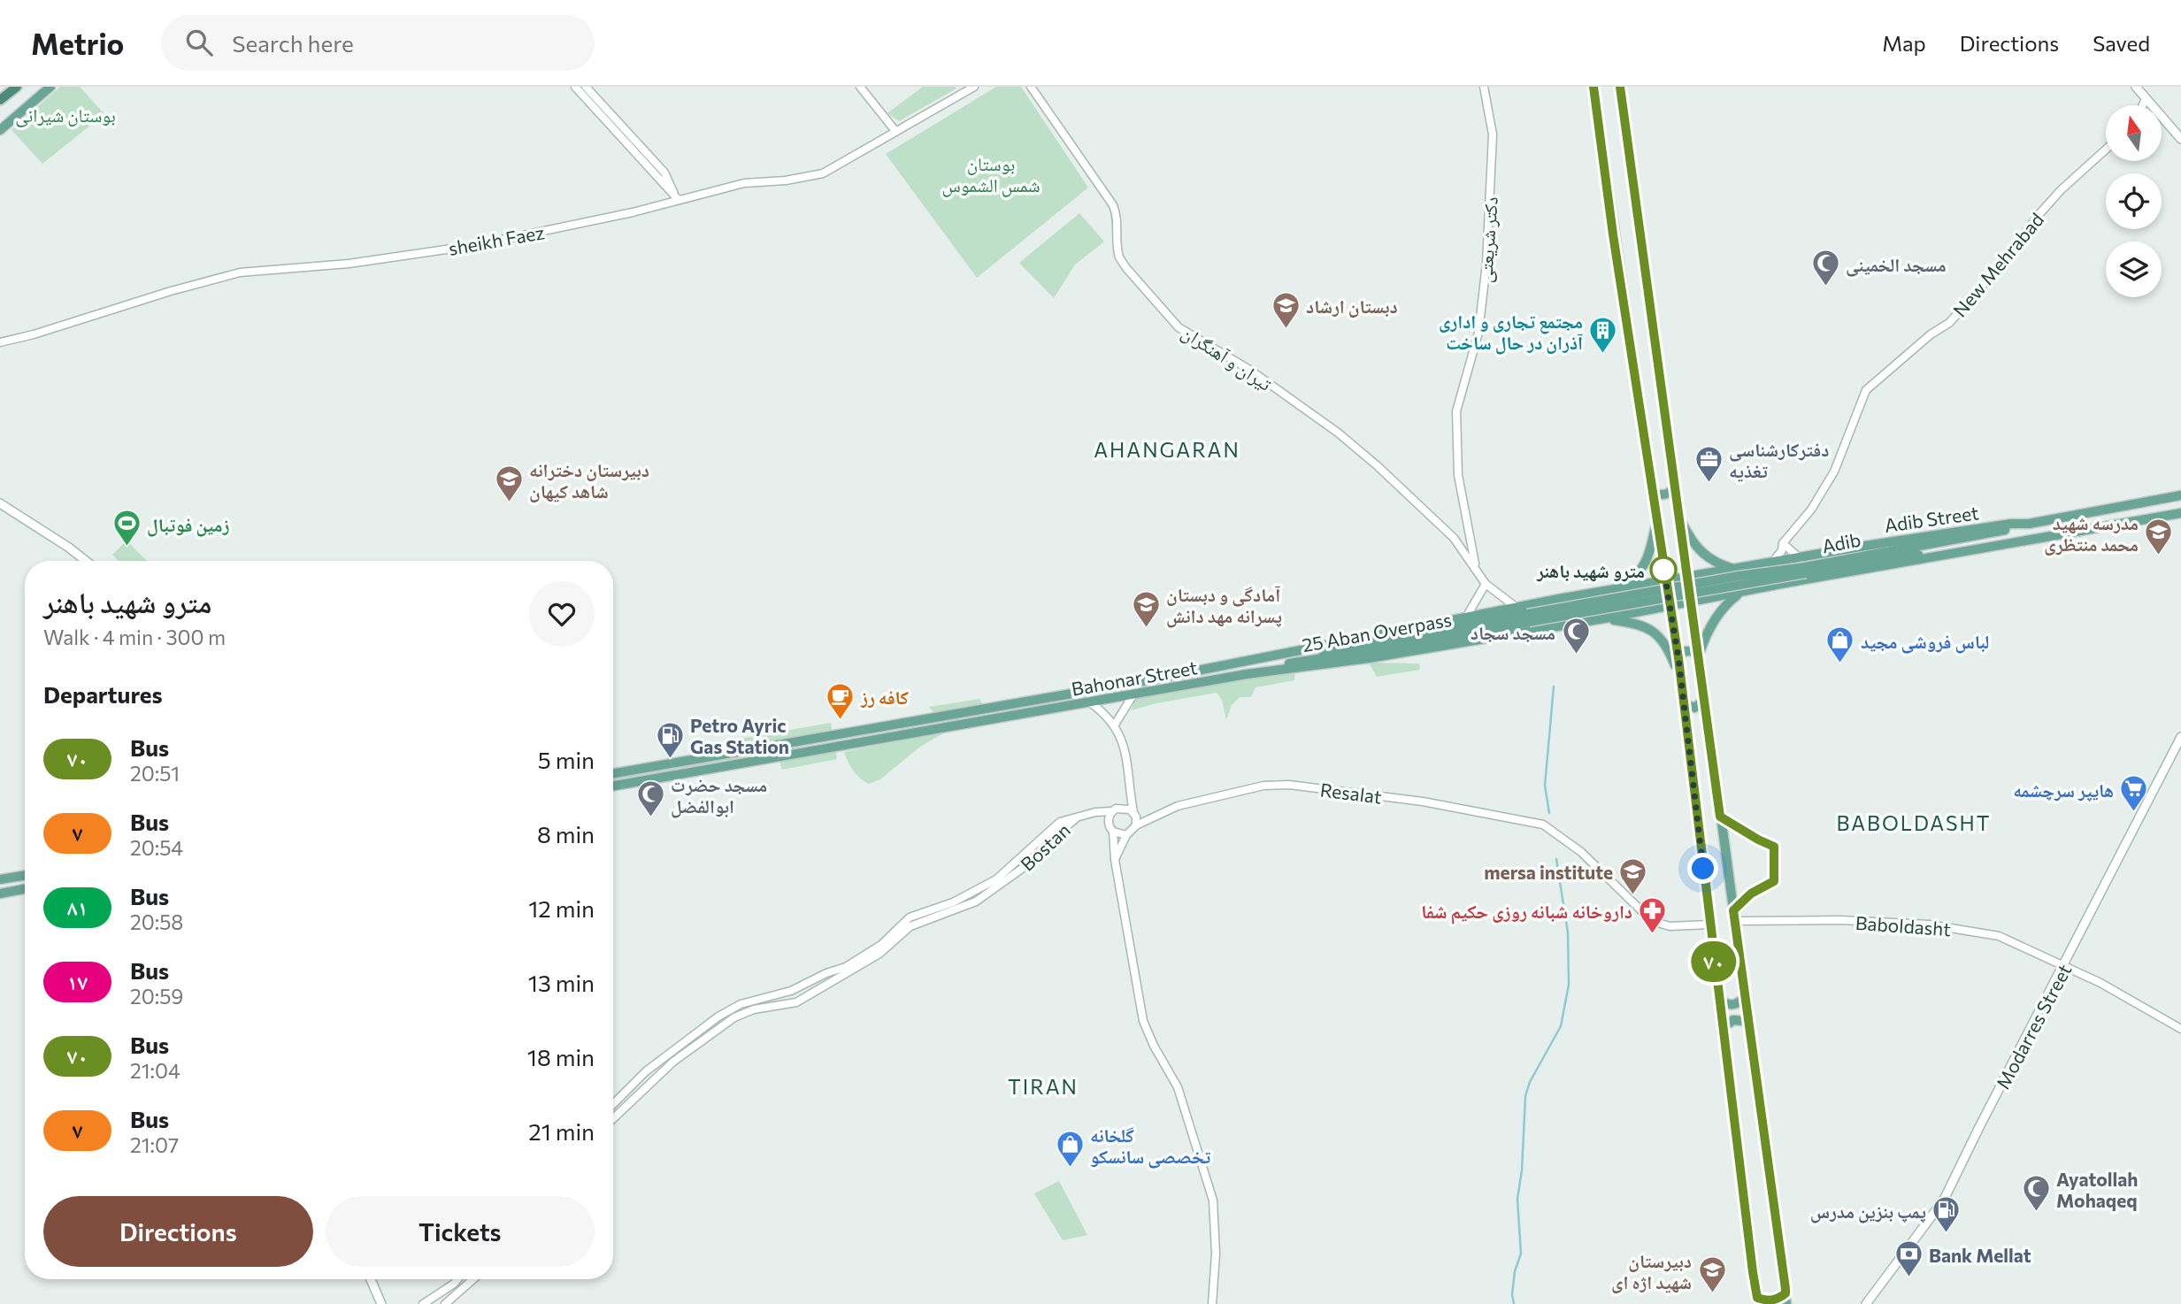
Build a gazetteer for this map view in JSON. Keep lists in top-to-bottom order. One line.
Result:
{"streets":{"main road":["Adib Street","Adib","25 Aban Overpass","Bahonar Street","Modarres Street"],"street":["sheikh Faez","دکتر شریعتی","New Mehrabad","تیران و آهنگران","Resalat","Bostan","Baboldasht"]},"crossings":[["دکتر شریعتی","تیران و آهنگران"],["New Mehrabad","Adib Street"],["تیران و آهنگران","Bahonar Street"],["Adib Street","Adib"],["Adib Street","Bahonar Street"],["Adib","25 Aban Overpass"],["Adib","Bahonar Street"],["25 Aban Overpass","Bahonar Street"],["Baboldasht","Modarres Street"]],"districts":["AHANGARAN","BABOLDASHT","TIRAN"],"parks":["بوستان شیرانی","بوستان شمس الشموس"],"places":{"mosque":["مسجد الخمینی","مسجد سجاد","مسجد حضرت ابوالفضل","Ayatollah Mohaqeq"],"school or university":["دبستان ارشاد","دبیرستان دخترانه شاهد کیهان","مدرسه شهید محمد منتظری","آمادگی و دبستان پسرانه مهد دانش","mersa institute","دبیرستان شهید اژه ای"],"building":["مجتمع تجاری و اداری آذران در حال ساخت"],"office":["دفترکارشناسی تغذیه"],"sports":["زمین فوتبال"],"other":["مترو شهید باهنر"],"shop":["لباس فروشی مجید","گلخانه تخصصی سانسکو"],"cafe":["کافه رز"],"fuel station":["Petro Ayric Gas Station","پمپ بنزین مدرس"],"supermarket":["هایپر سرچشمه"],"pharmacy":["داروخانه شبانه‌ روزی حکیم شفا"],"bank":["Bank Mellat"]},"lines":["bus line ۷۰"],"north":"top","page":{"header":"Metrio","search":"Search here","nav":["Map","Directions","Saved"],"on_map":"۷۰","heading":[["مترو شهید باهنر","Walk · 4 min · 300 m"],"Departures"],"list":[{"mark":"۷۰","name":"Bus","note":"20:51","value":"5 min"},{"mark":"۷","name":"Bus","note":"20:54","value":"8 min"},{"mark":"۸۱","name":"Bus","note":"20:58","value":"12 min"},{"mark":"۱۷","name":"Bus","note":"20:59","value":"13 min"},{"mark":"۷۰","name":"Bus","note":"21:04","value":"18 min"},{"mark":"۷","name":"Bus","note":"21:07","value":"21 min"}],"buttons":["Directions","Tickets"]}}
